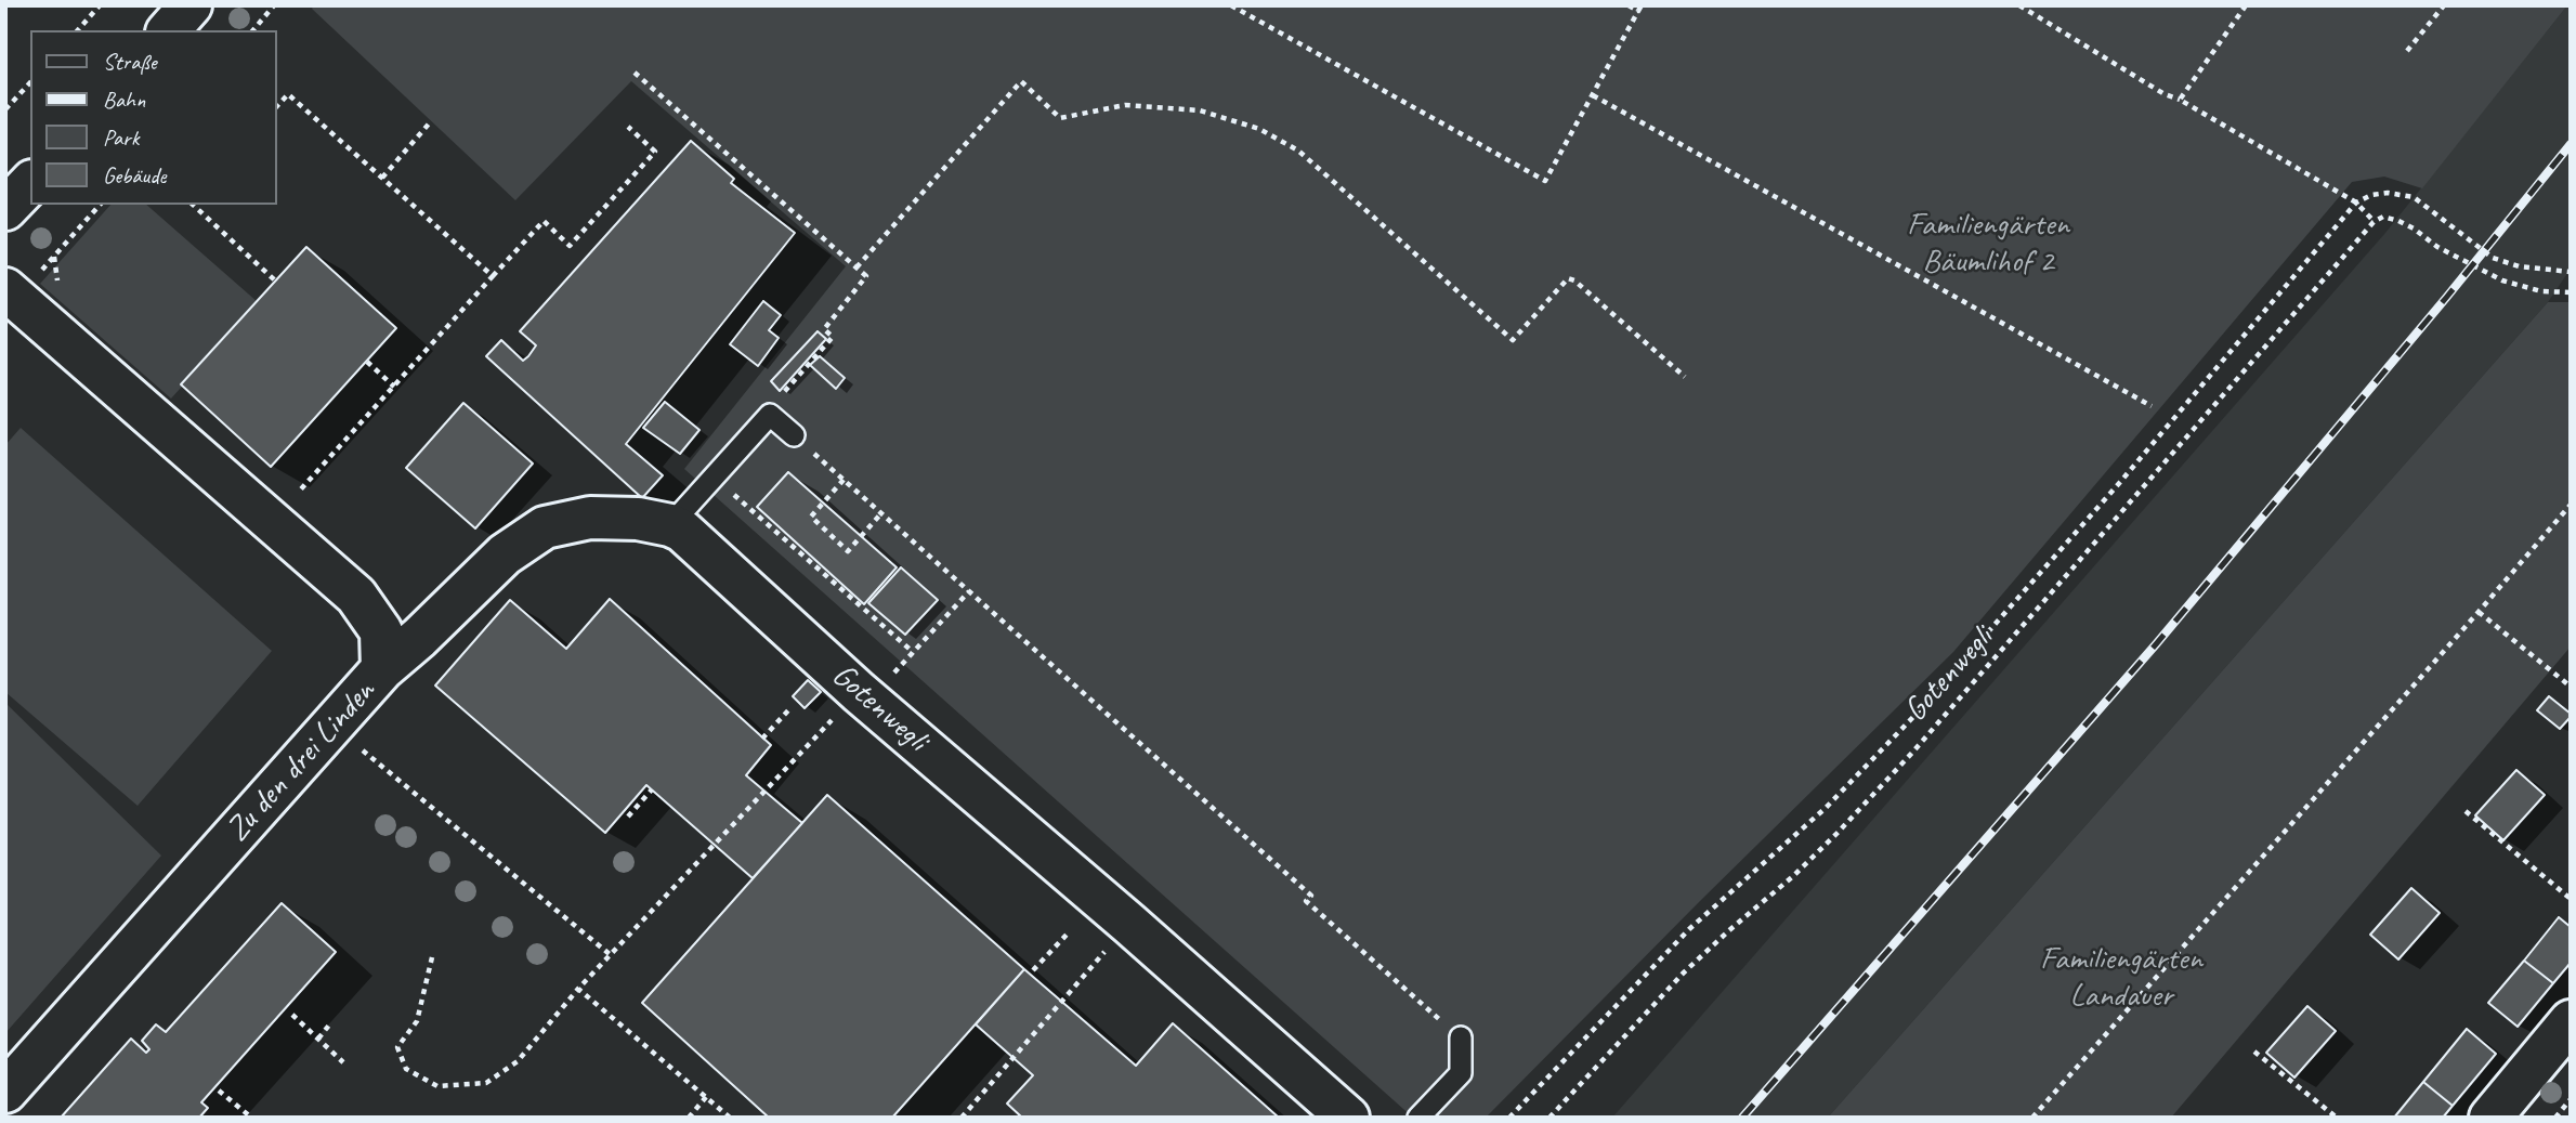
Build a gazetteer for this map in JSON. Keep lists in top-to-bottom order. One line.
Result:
{"streets":{"street":["Gotenwegli","Zu den drei Linden"]},"crossings":[["Gotenwegli","Zu den drei Linden"]],"parks":["Familiengärten Bäumlihof 2","Familiengärten Landauer"],"legend":["Straße","Bahn","Park","Gebäude"]}
